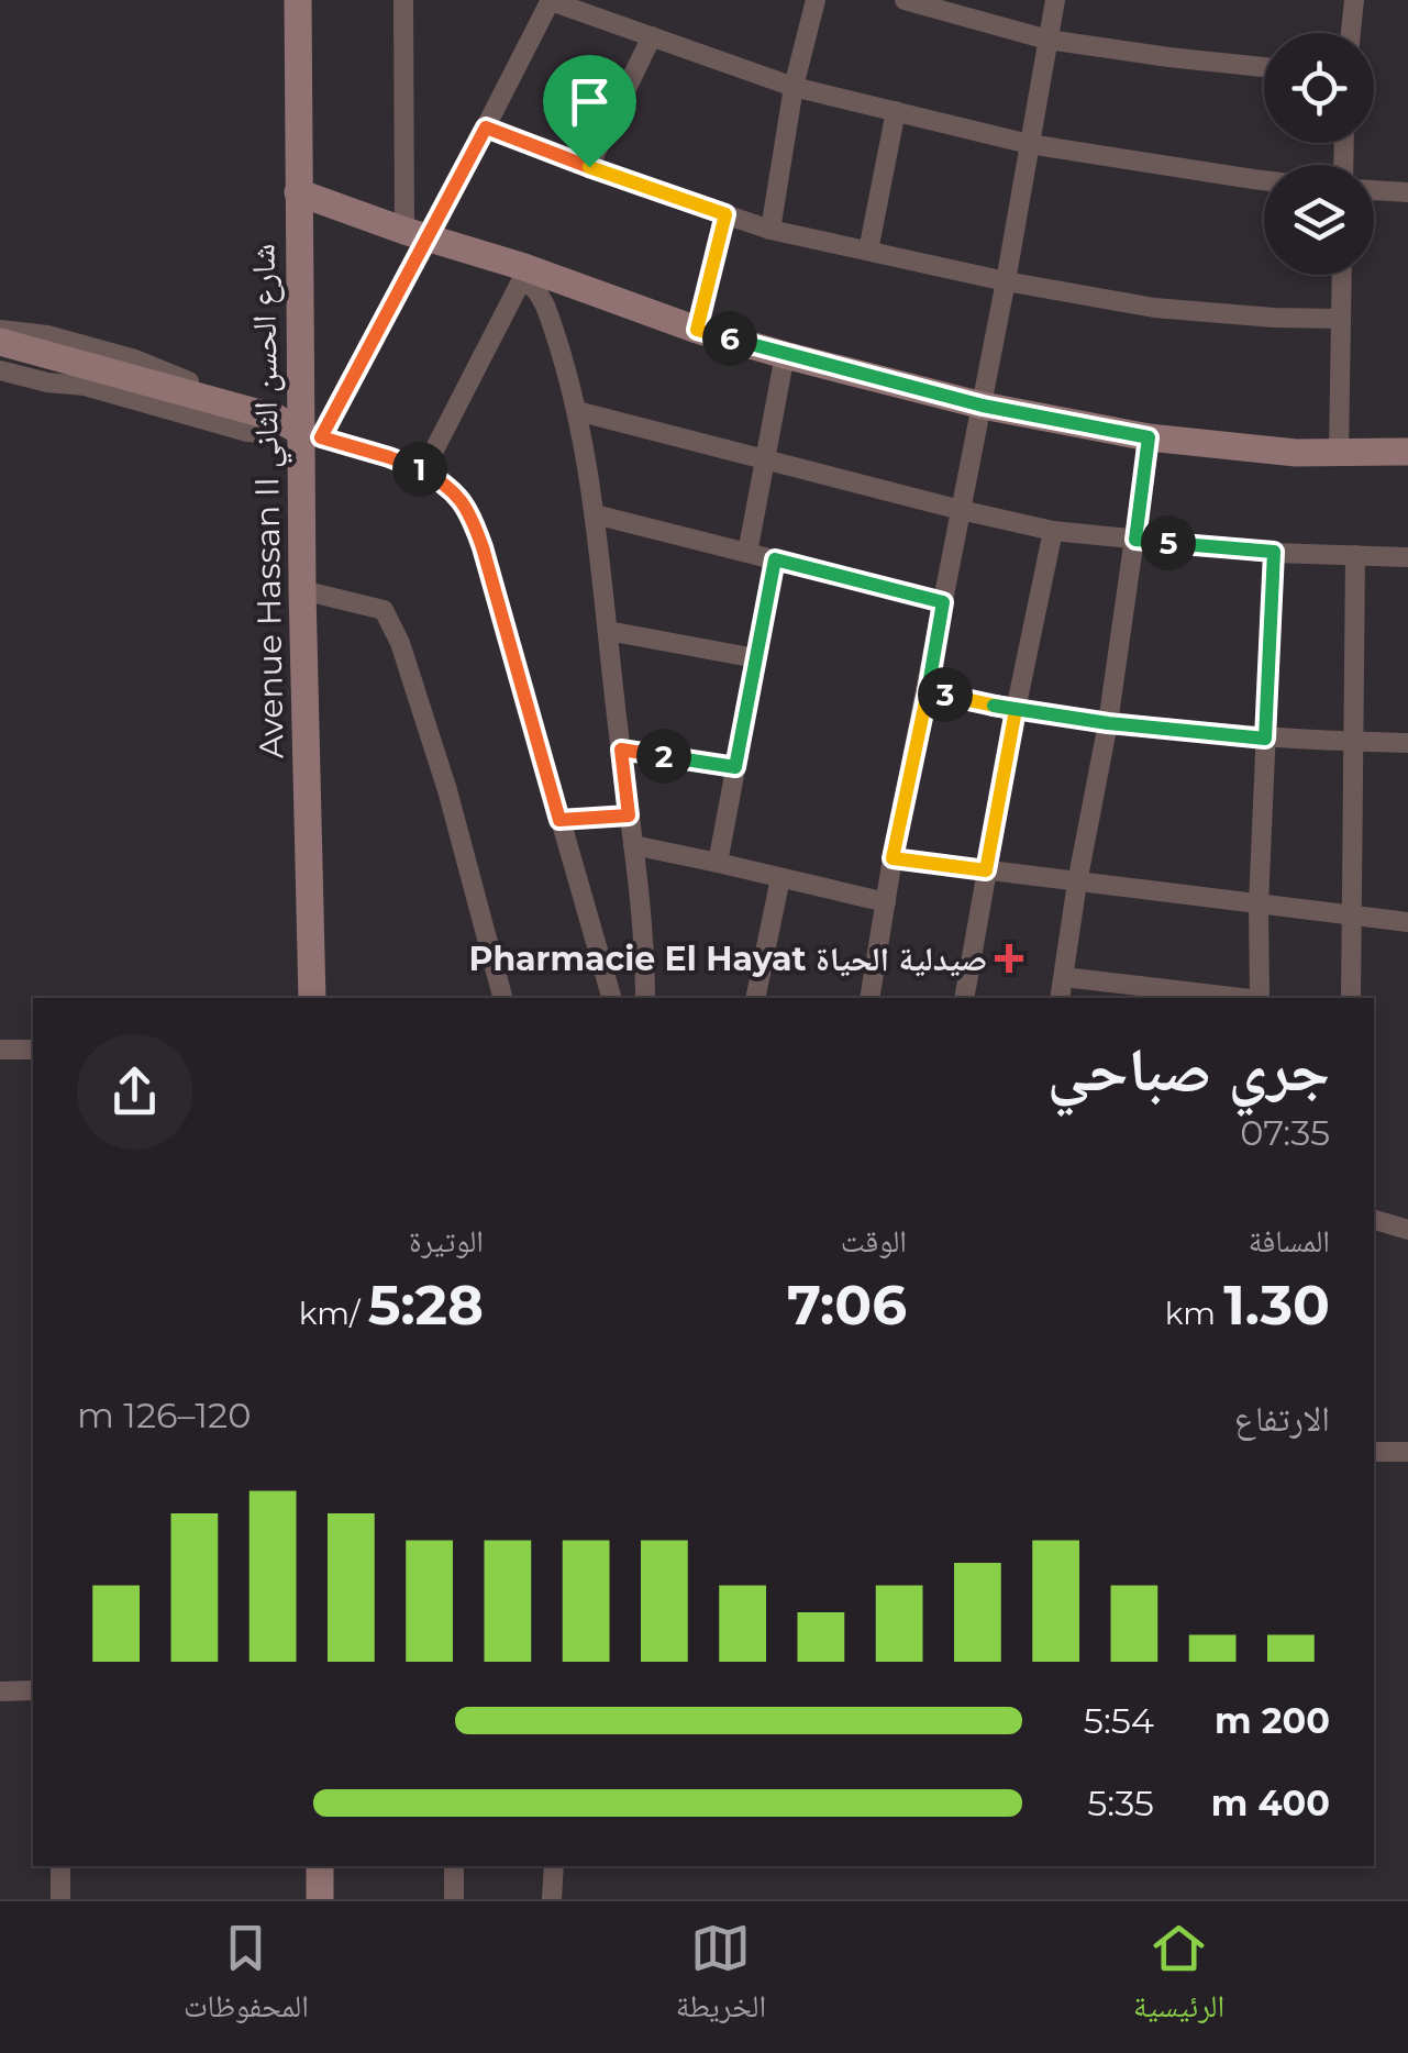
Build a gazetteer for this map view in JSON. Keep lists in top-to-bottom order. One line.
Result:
{"streets":{"street":["Avenue Hassan II شارع الحسن الثاني"]},"places":{"health":["Pharmacie El Hayat صيدلية الحياة"]},"page":{"pins":["6","1","5","3","2"],"heading":["جري صباحي","07:35"],"stats":[["المسافة","1.30 km"],["الوقت","7:06"],["الوتيرة","5:28 /km"]],"chart":["الارتفاع","120–126 m"],"list":[{"name":"200 m","note":"5:54"},{"name":"400 m","note":"5:35"}],"tabs":["الرئيسية","الخريطة","المحفوظات"]}}
